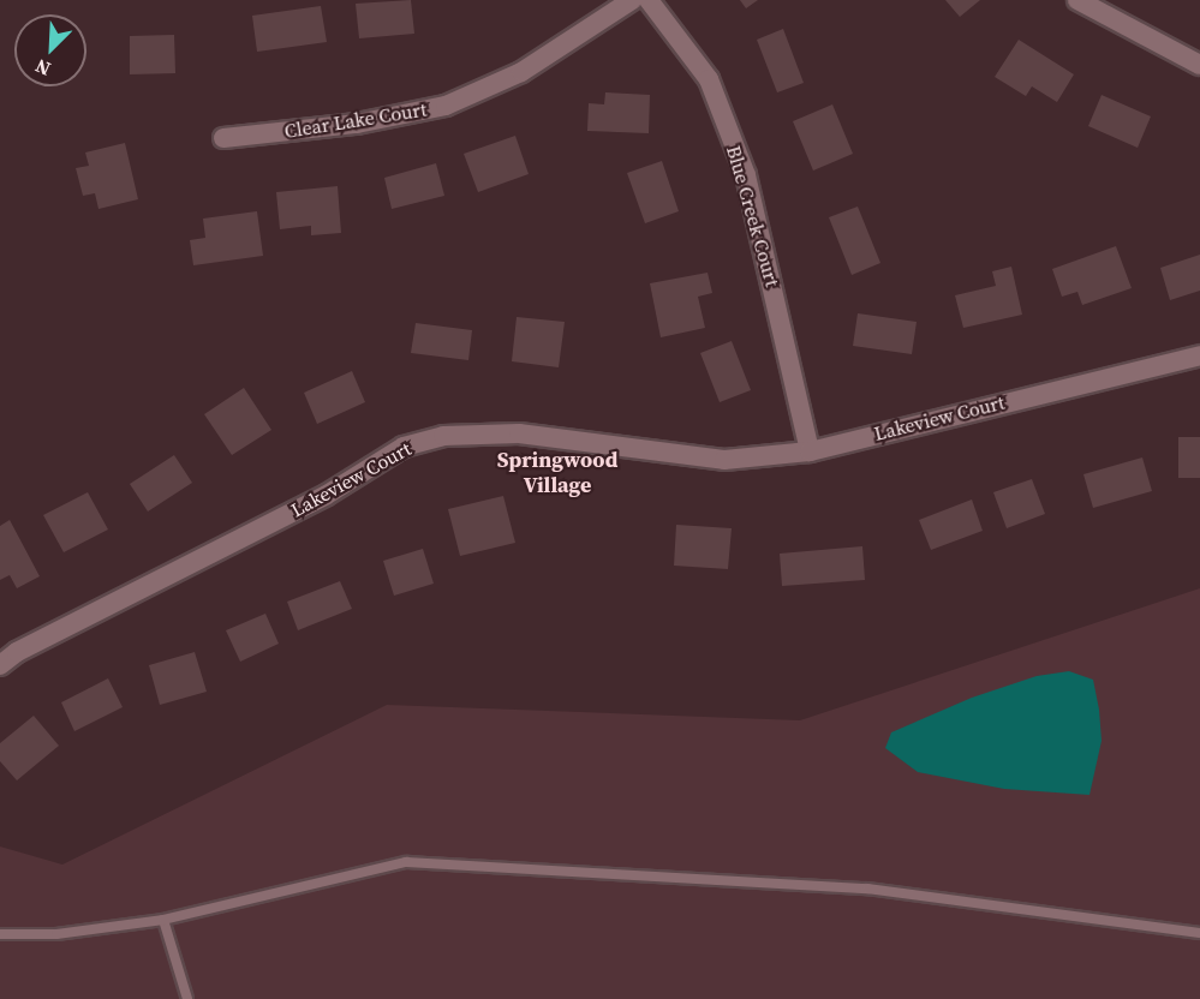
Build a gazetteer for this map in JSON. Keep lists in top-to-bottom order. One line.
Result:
{"streets":{"street":["Clear Lake Court","Blue Creek Court","Lakeview Court"]},"crossings":[["Blue Creek Court","Lakeview Court"]],"districts":["Springwood Village"],"north":"bottom left"}
